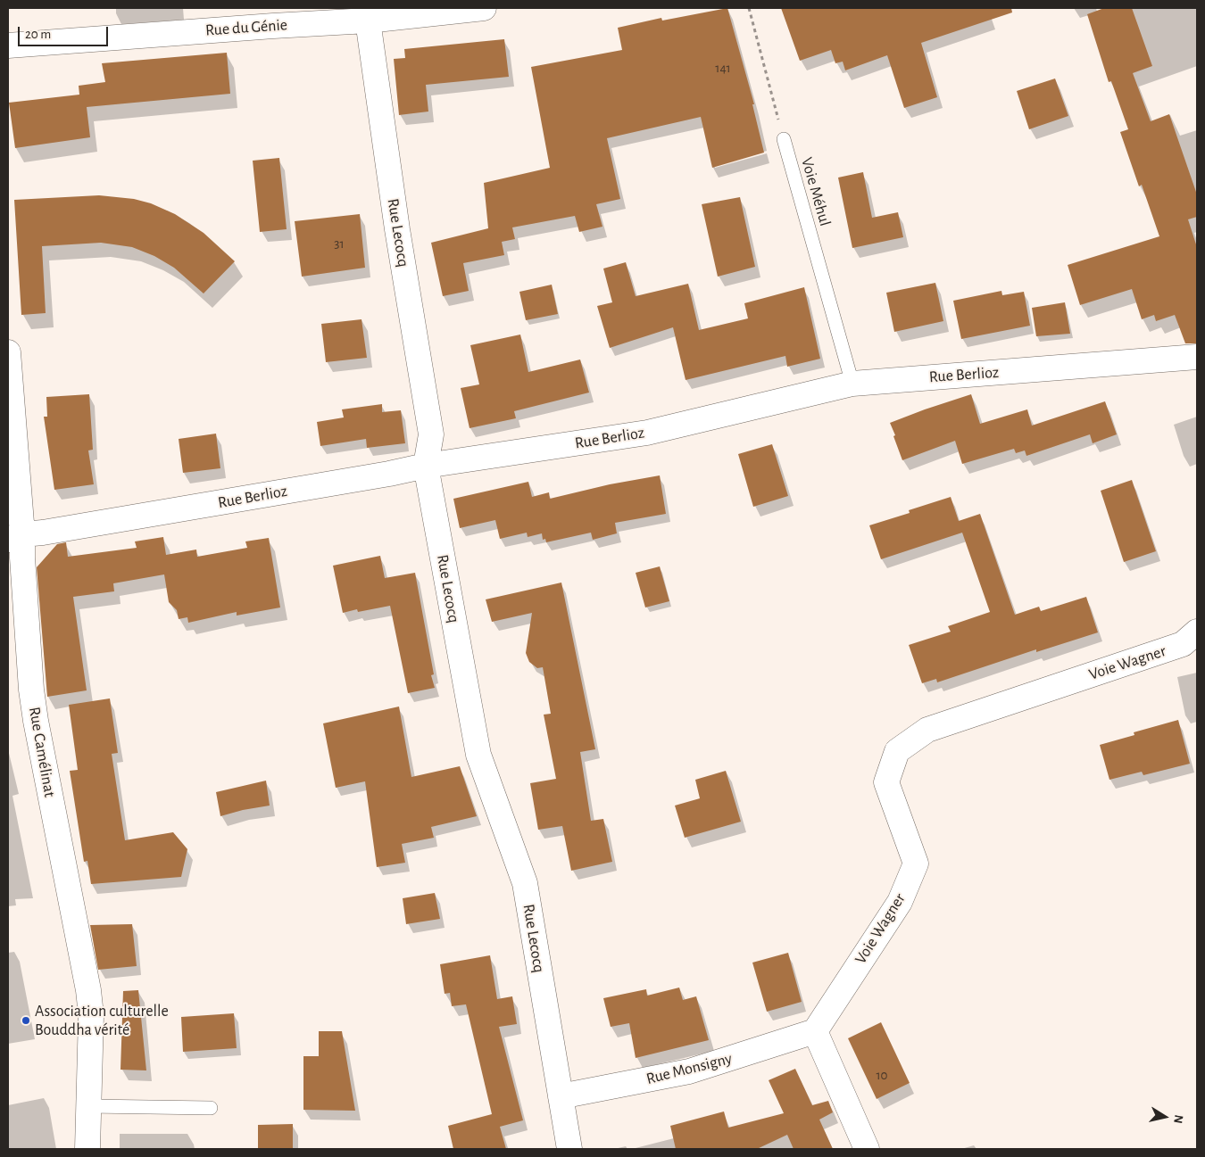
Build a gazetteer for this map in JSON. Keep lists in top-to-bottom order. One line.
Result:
{"streets":{"street":["Rue du Génie","Rue Lecocq","Rue Berlioz","Voie Wagner","Rue Camélinat","Rue Monsigny"],"lane":["Voie Méhul"]},"crossings":[["Rue du Génie","Rue Lecocq"],["Voie Méhul","Rue Berlioz"],["Rue Lecocq","Rue Berlioz"],["Rue Lecocq","Rue Monsigny"],["Rue Berlioz","Rue Camélinat"],["Voie Wagner","Rue Monsigny"]],"places":["Association culturelle Bouddha vérité"],"house_numbers":["141","31","10"],"scale_bar":"20 m","north":"right"}
